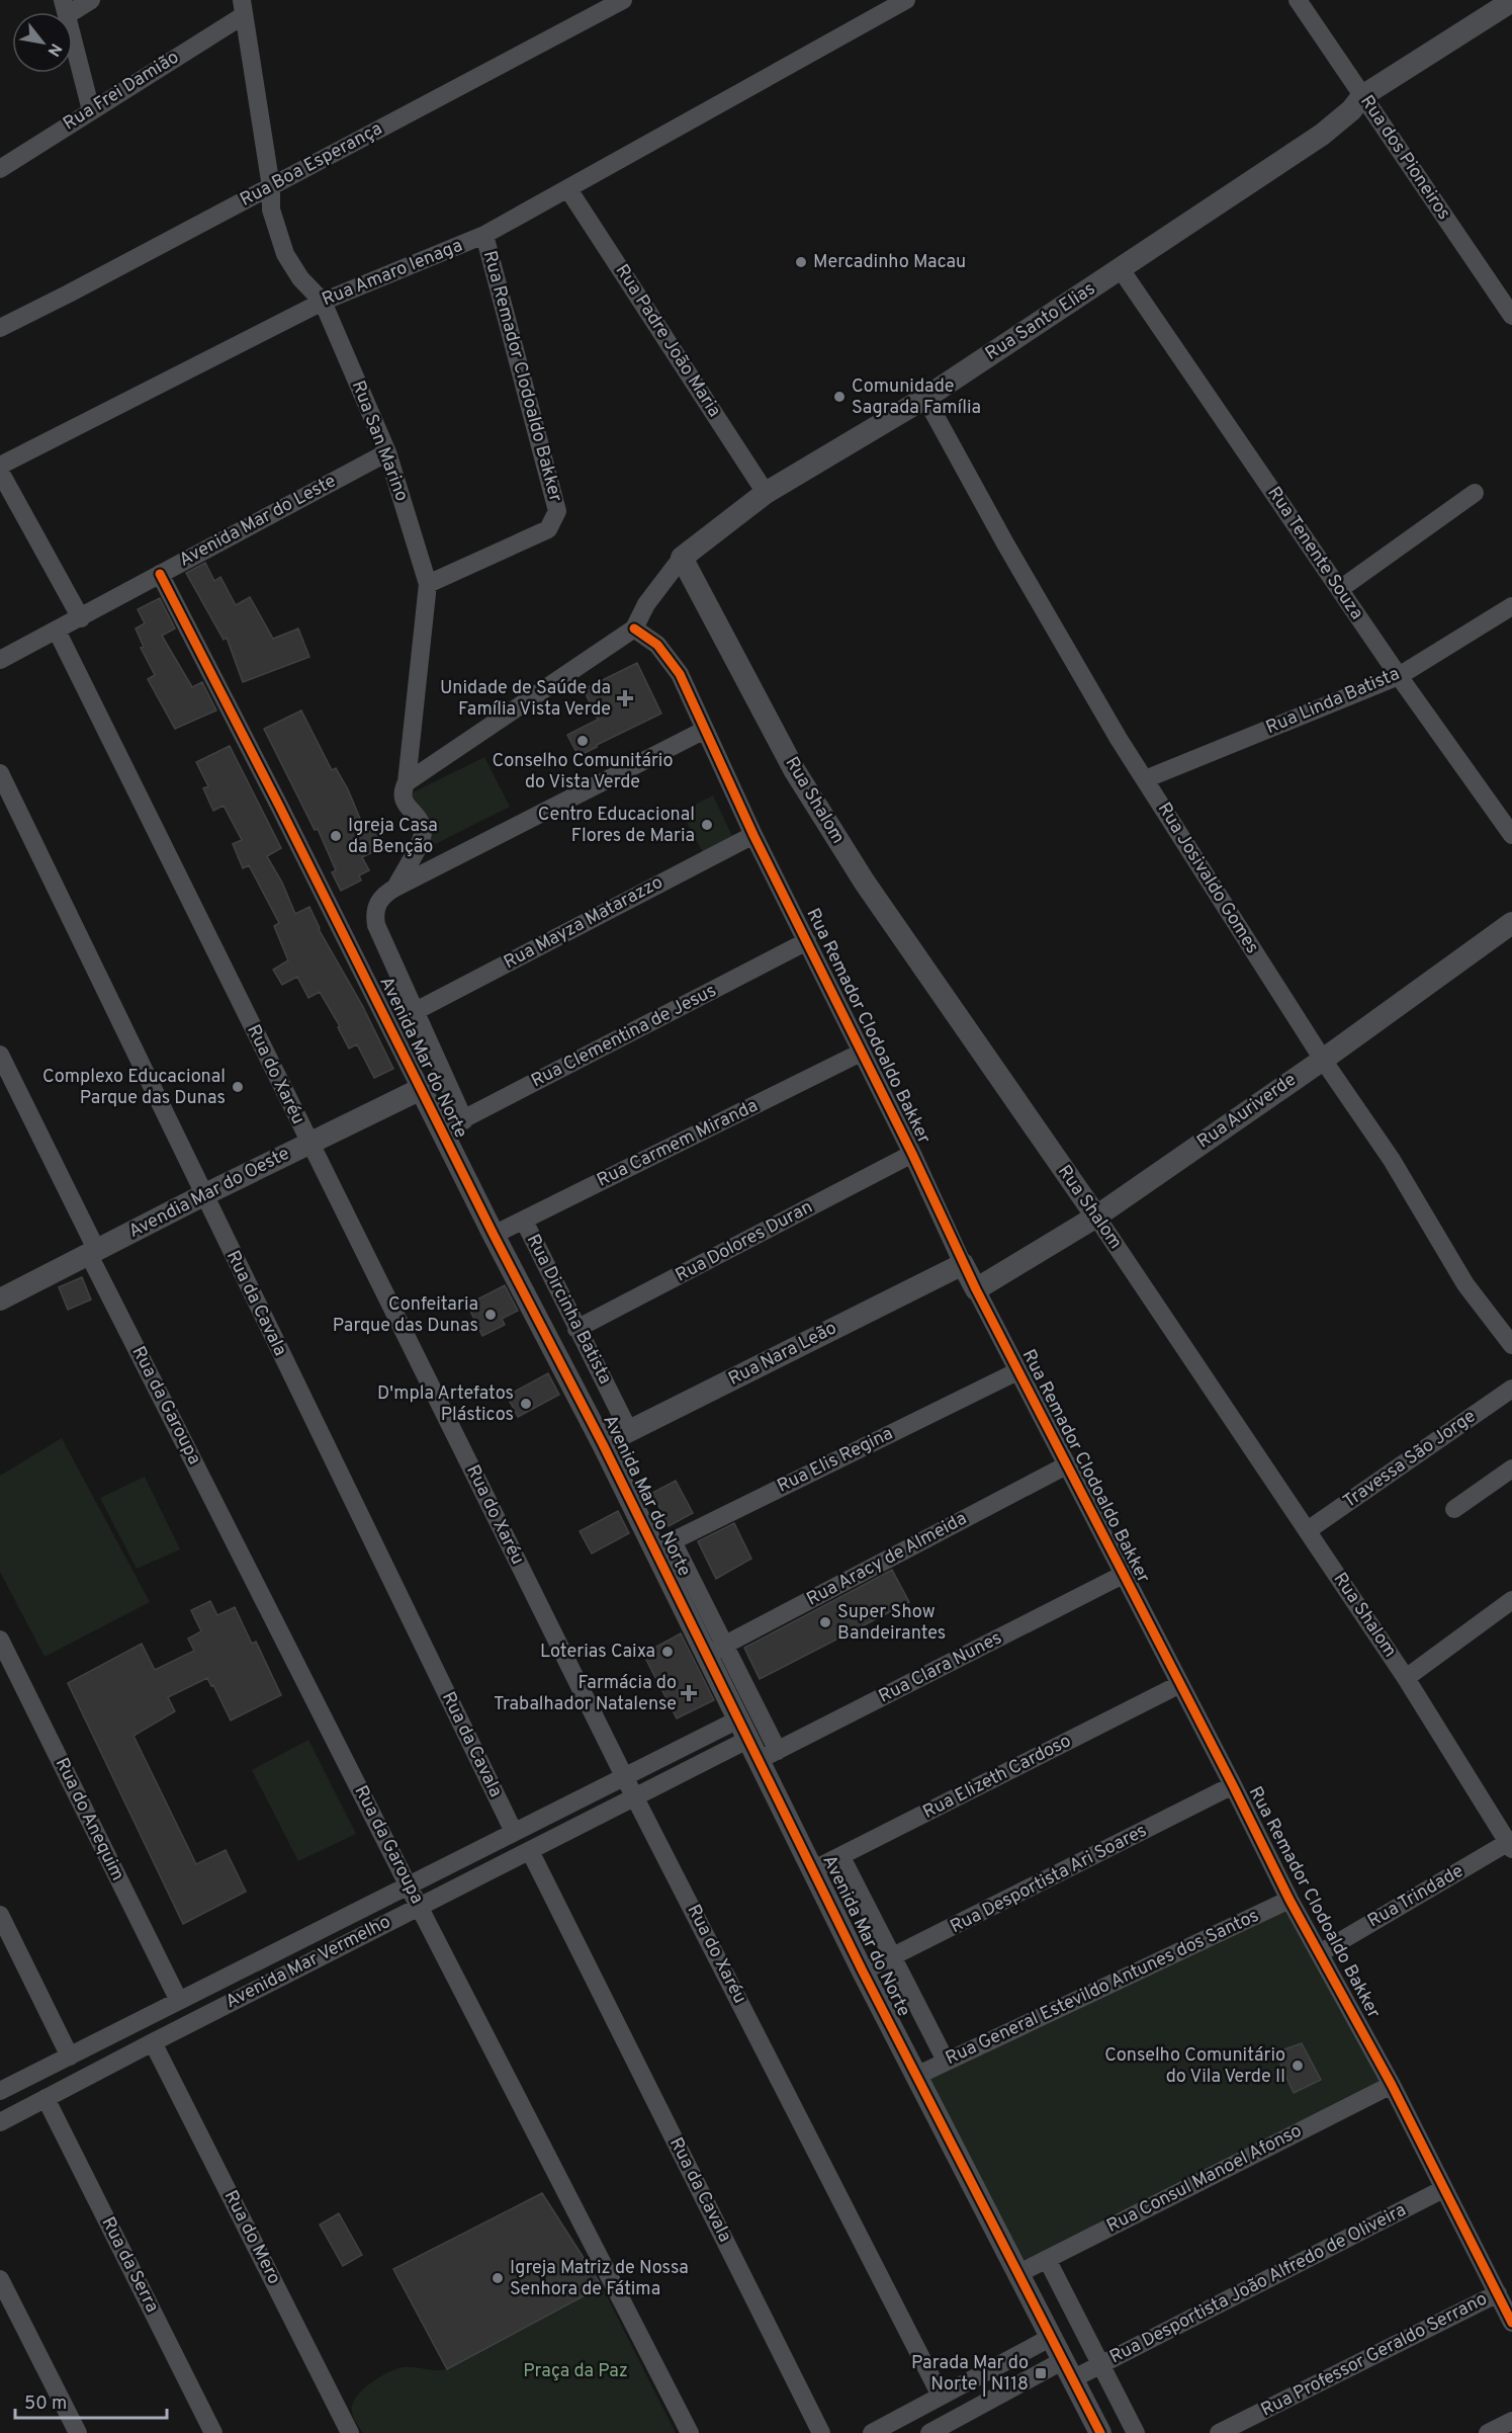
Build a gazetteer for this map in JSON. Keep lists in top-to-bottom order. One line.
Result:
{"streets":{"street":["Rua Frei Damião","Rua dos Pioneiros","Rua Boa Esperança","Rua Amaro Ienaga","Rua Santo Elias","Rua Padre João Maria","Rua Remador Clodoaldo Bakker","Rua San Marino","Avenida Mar do Leste","Rua Tenente Souza","Rua Linda Batista","Rua Shalom","Rua Josivaldo Gomes","Rua Mayza Matarazzo","Rua Clementina de Jesus","Avenida Mar do Norte","Rua do Xaréu","Rua Auriverde","Rua Carmem Miranda","Avendia Mar do Oeste","Rua Dolores Duran","Rua da Cavala","Rua Dircinha Batista","Rua Nara Leão","Rua da Garoupa","Travessa São Jorge","Rua Elis Regina","Rua Aracy de Almeida","Rua Clara Nunes","Rua Elizeth Cardoso","Rua do Anequim","Rua Desportista Ari Soares","Rua Trindade","Avenida Mar Vermelho","Rua General Estevildo Antunes dos Santos","Rua Consul Manoel Afonso","Rua do Mero","Rua da Serra","Rua Desportista João Alfredo de Oliveira","Rua Professor Geraldo Serrano"]},"crossings":[["Rua Frei Damião","Rua San Marino"],["Rua dos Pioneiros","Rua Santo Elias"],["Rua Boa Esperança","Rua San Marino"],["Rua Amaro Ienaga","Rua Padre João Maria"],["Rua Amaro Ienaga","Rua Remador Clodoaldo Bakker"],["Rua Amaro Ienaga","Rua San Marino"],["Rua Santo Elias","Rua Padre João Maria"],["Rua Santo Elias","Rua Remador Clodoaldo Bakker"],["Rua Santo Elias","Rua San Marino"],["Rua Santo Elias","Rua Tenente Souza"],["Rua Santo Elias","Rua Shalom"],["Rua Santo Elias","Rua Josivaldo Gomes"],["Rua Remador Clodoaldo Bakker","Rua San Marino"],["Rua Remador Clodoaldo Bakker","Rua Mayza Matarazzo"],["Rua Remador Clodoaldo Bakker","Rua Clementina de Jesus"],["Rua Remador Clodoaldo Bakker","Rua Auriverde"],["Rua Remador Clodoaldo Bakker","Rua Carmem Miranda"],["Rua Remador Clodoaldo Bakker","Rua Dolores Duran"],["Rua Remador Clodoaldo Bakker","Rua Nara Leão"],["Rua Remador Clodoaldo Bakker","Rua Elis Regina"],["Rua Remador Clodoaldo Bakker","Rua Aracy de Almeida"],["Rua Remador Clodoaldo Bakker","Rua Clara Nunes"],["Rua Remador Clodoaldo Bakker","Rua Elizeth Cardoso"],["Rua Remador Clodoaldo Bakker","Rua Desportista Ari Soares"],["Rua Remador Clodoaldo Bakker","Rua Trindade"],["Rua Remador Clodoaldo Bakker","Rua General Estevildo Antunes dos Santos"],["Rua Remador Clodoaldo Bakker","Rua Consul Manoel Afonso"],["Rua Remador Clodoaldo Bakker","Rua Desportista João Alfredo de Oliveira"],["Rua Remador Clodoaldo Bakker","Rua Professor Geraldo Serrano"],["Rua San Marino","Avenida Mar do Leste"],["Avenida Mar do Leste","Avenida Mar do Norte"],["Avenida Mar do Leste","Rua do Xaréu"],["Rua Tenente Souza","Rua Linda Batista"],["Rua Linda Batista","Rua Josivaldo Gomes"],["Rua Shalom","Rua Auriverde"],["Rua Shalom","Travessa São Jorge"],["Rua Shalom","Rua Trindade"],["Rua Josivaldo Gomes","Rua Auriverde"],["Rua Clementina de Jesus","Avenida Mar do Norte"],["Avenida Mar do Norte","Rua Carmem Miranda"],["Avenida Mar do Norte","Avendia Mar do Oeste"],["Avenida Mar do Norte","Rua Nara Leão"],["Avenida Mar do Norte","Rua Elis Regina"],["Avenida Mar do Norte","Rua Aracy de Almeida"],["Avenida Mar do Norte","Rua Clara Nunes"],["Avenida Mar do Norte","Rua Elizeth Cardoso"],["Avenida Mar do Norte","Rua Desportista Ari Soares"],["Avenida Mar do Norte","Avenida Mar Vermelho"],["Avenida Mar do Norte","Rua General Estevildo Antunes dos Santos"],["Avenida Mar do Norte","Rua Consul Manoel Afonso"],["Avenida Mar do Norte","Rua Desportista João Alfredo de Oliveira"],["Rua do Xaréu","Avendia Mar do Oeste"],["Rua do Xaréu","Avenida Mar Vermelho"],["Rua Carmem Miranda","Rua Dircinha Batista"],["Avendia Mar do Oeste","Rua da Cavala"],["Avendia Mar do Oeste","Rua da Garoupa"],["Rua Dolores Duran","Rua Dircinha Batista"],["Rua da Cavala","Avenida Mar Vermelho"],["Rua Dircinha Batista","Rua Nara Leão"],["Rua da Garoupa","Avenida Mar Vermelho"],["Rua do Anequim","Avenida Mar Vermelho"],["Avenida Mar Vermelho","Rua do Mero"],["Avenida Mar Vermelho","Rua da Serra"]],"parks":["Praça da Paz"],"places":{"other":["Mercadinho Macau","Comunidade Sagrada Família","Conselho Comunitário do Vista Verde","Centro Educacional Flores de Maria","Igreja Casa da Benção","Complexo Educacional Parque das Dunas","Confeitaria Parque das Dunas","D'mpla Artefatos Plásticos","Super Show Bandeirantes","Loterias Caixa","Conselho Comunitário do Vila Verde II","Igreja Matriz de Nossa Senhora de Fátima"],"health":["Unidade de Saúde da Família Vista Verde","Farmácia do Trabalhador Natalense"],"transit":["Parada Mar do Norte | N118"]},"scale_bar":"50 m","north":"bottom right"}
